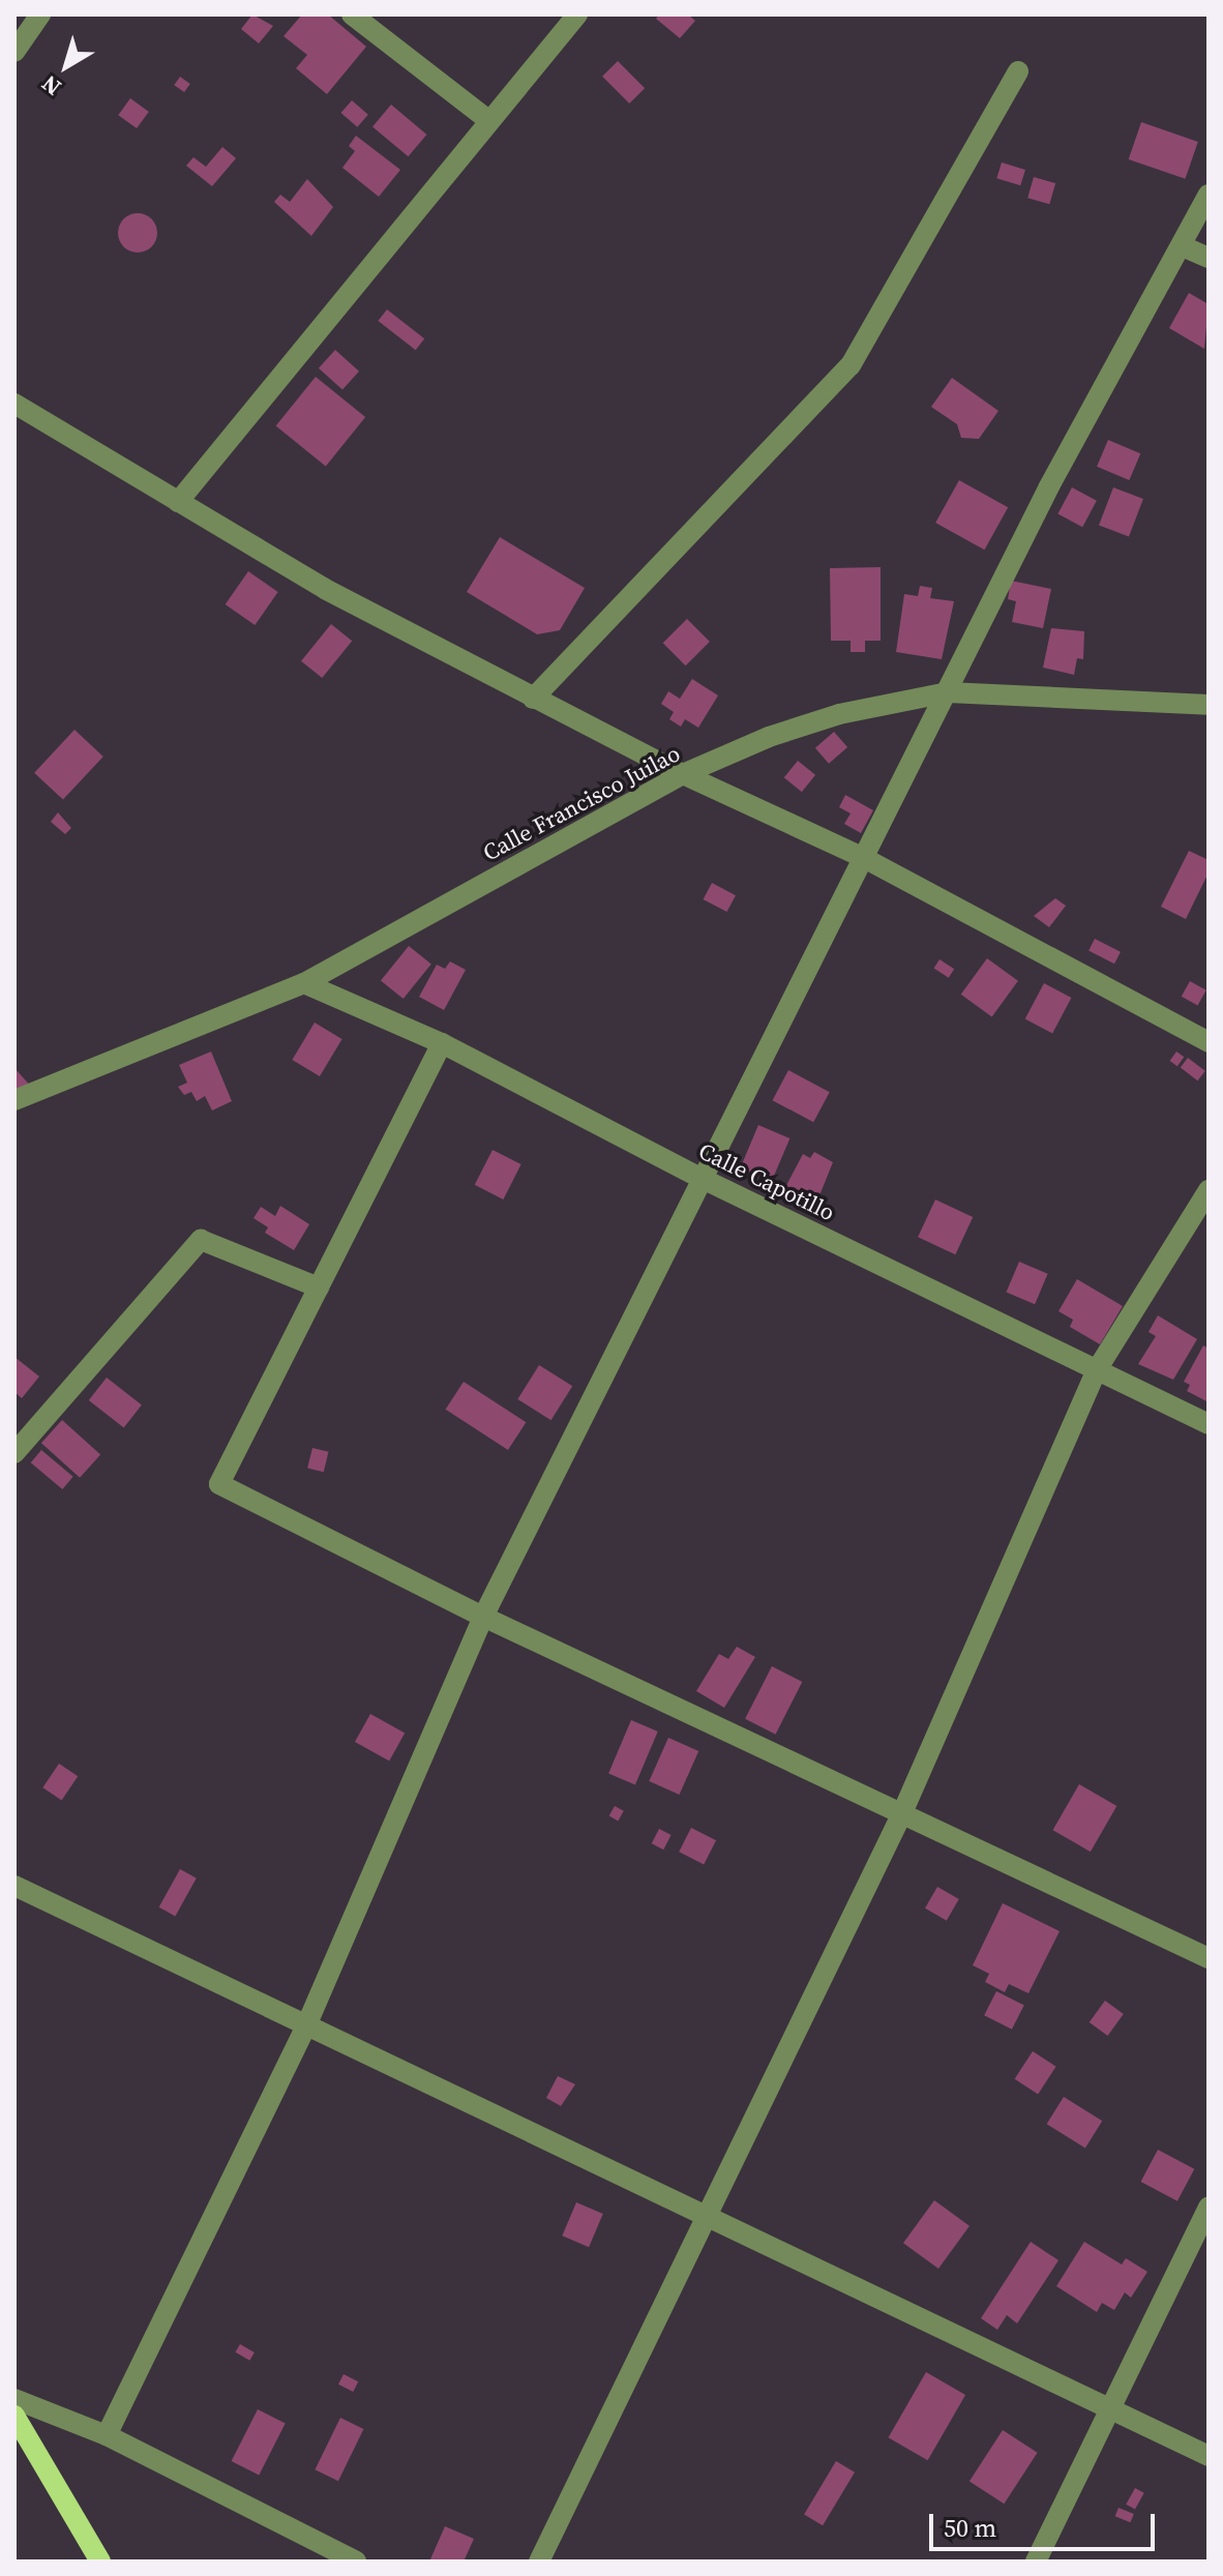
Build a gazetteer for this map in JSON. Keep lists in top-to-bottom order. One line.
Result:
{"streets":{"street":["Calle Francisco Juilao","Calle Capotillo"]},"crossings":[["Calle Francisco Juilao","Calle Capotillo"]],"scale_bar":"50 m","north":"bottom left"}
